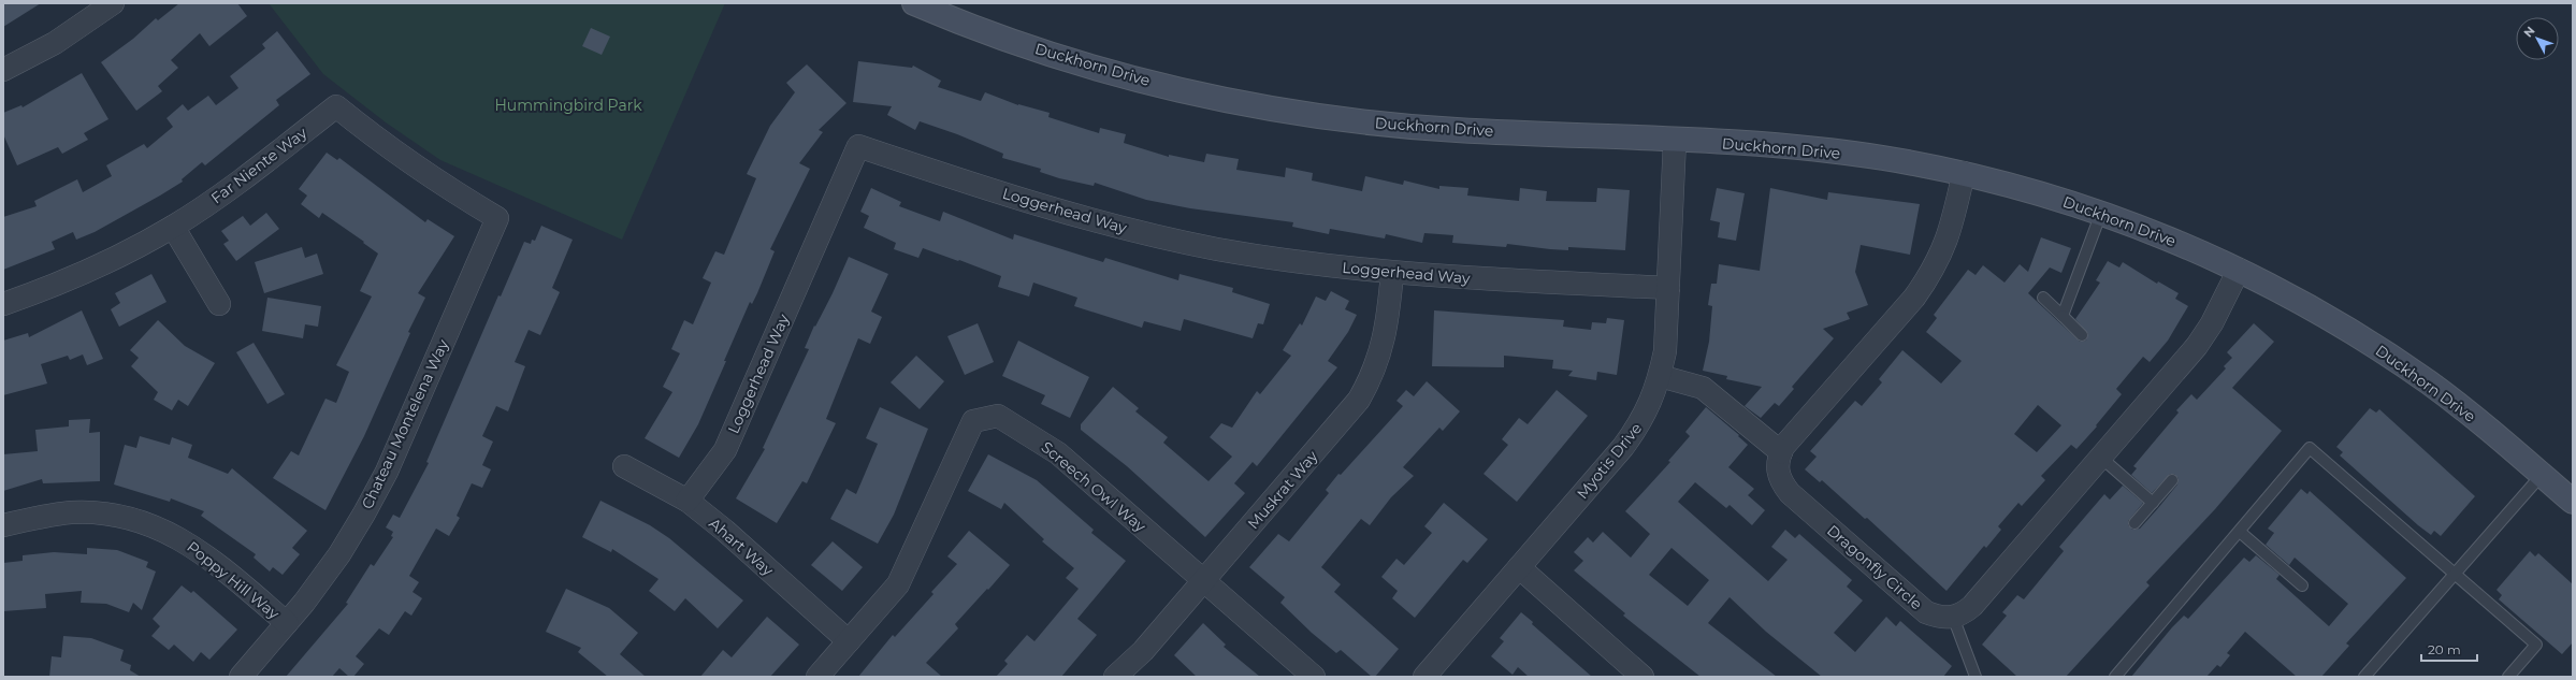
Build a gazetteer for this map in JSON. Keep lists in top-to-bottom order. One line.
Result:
{"streets":{"street":["Duckhorn Drive","Far Niente Way","Loggerhead Way","Chateau Montelena Way","Myotis Drive","Screech Owl Way","Muskrat Way","Ahart Way","Dragonfly Circle","Poppy Hill Way"]},"crossings":[["Duckhorn Drive","Myotis Drive"],["Duckhorn Drive","Dragonfly Circle"],["Far Niente Way","Chateau Montelena Way"],["Loggerhead Way","Myotis Drive"],["Loggerhead Way","Muskrat Way"],["Loggerhead Way","Ahart Way"],["Chateau Montelena Way","Poppy Hill Way"],["Screech Owl Way","Muskrat Way"],["Screech Owl Way","Ahart Way"]],"parks":["Hummingbird Park"],"scale_bar":"20 m","north":"top left"}
